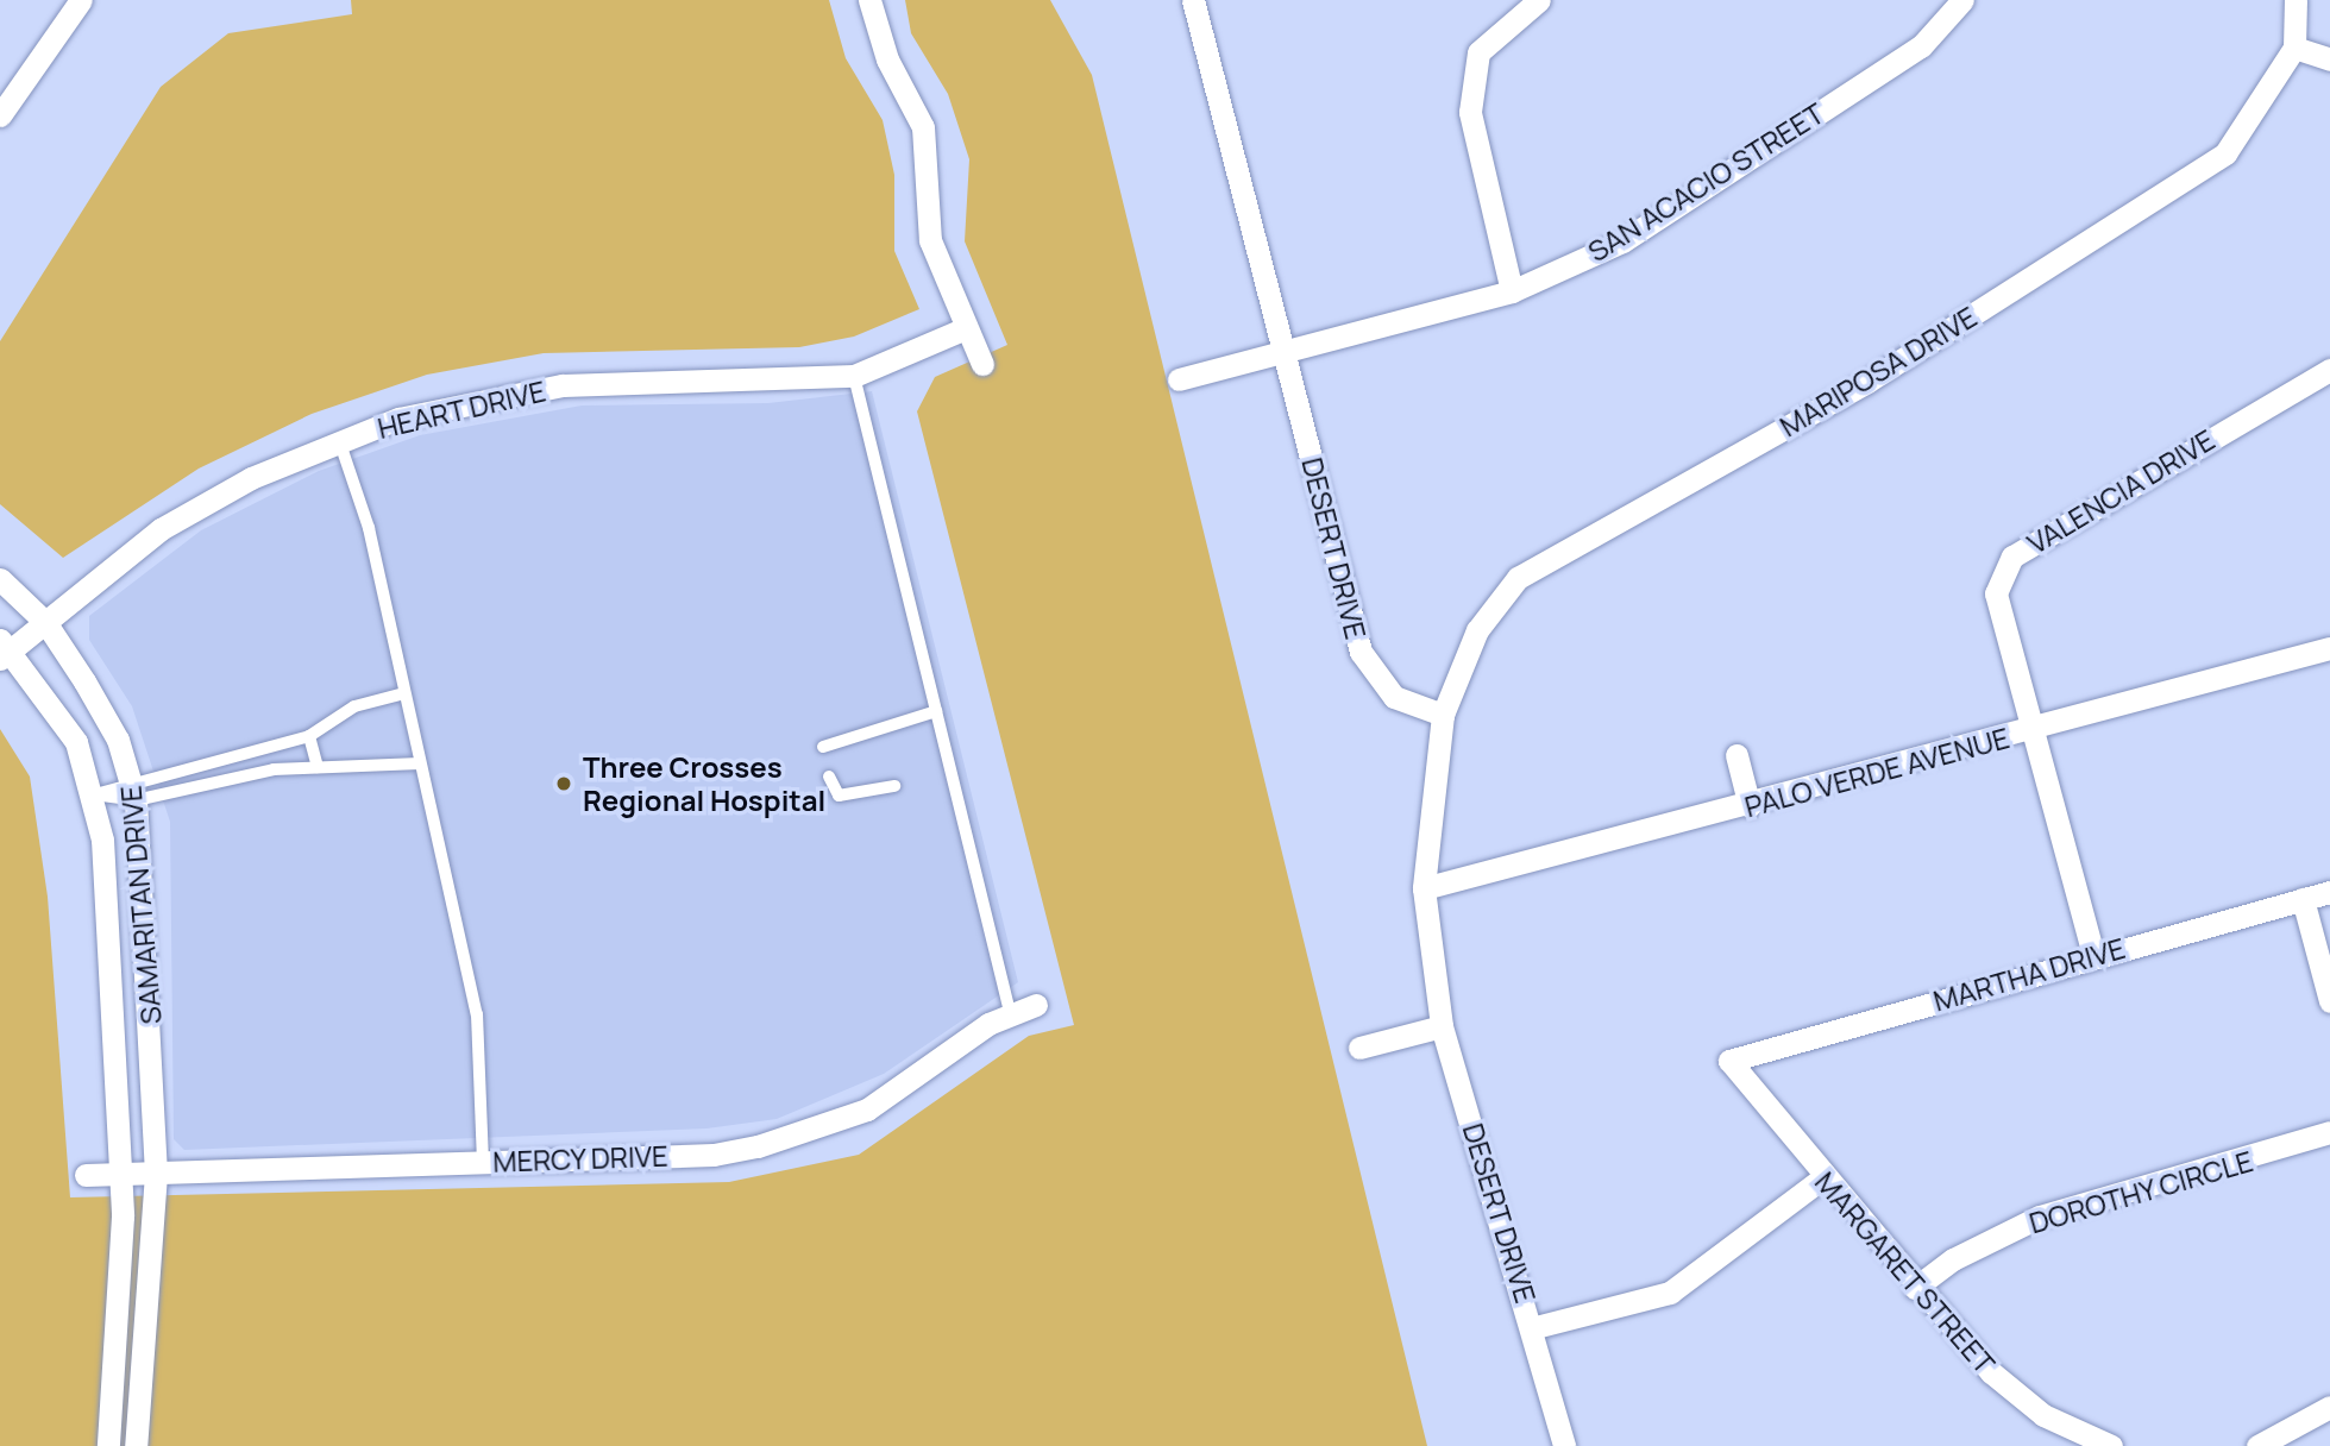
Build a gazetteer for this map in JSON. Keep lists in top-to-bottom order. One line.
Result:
{"streets":{"street":["SAN ACACIO STREET","MARIPOSA DRIVE","HEART DRIVE","VALENCIA DRIVE","DESERT DRIVE","PALO VERDE AVENUE","SAMARITAN DRIVE","MARTHA DRIVE","MERCY DRIVE","DOROTHY CIRCLE","MARGARET STREET"]},"crossings":[["SAN ACACIO STREET","DESERT DRIVE"],["MARIPOSA DRIVE","DESERT DRIVE"],["HEART DRIVE","SAMARITAN DRIVE"],["VALENCIA DRIVE","PALO VERDE AVENUE"],["VALENCIA DRIVE","MARTHA DRIVE"],["DESERT DRIVE","PALO VERDE AVENUE"],["SAMARITAN DRIVE","MERCY DRIVE"],["MARTHA DRIVE","MARGARET STREET"],["DOROTHY CIRCLE","MARGARET STREET"]],"places":["Three Crosses Regional Hospital"]}
